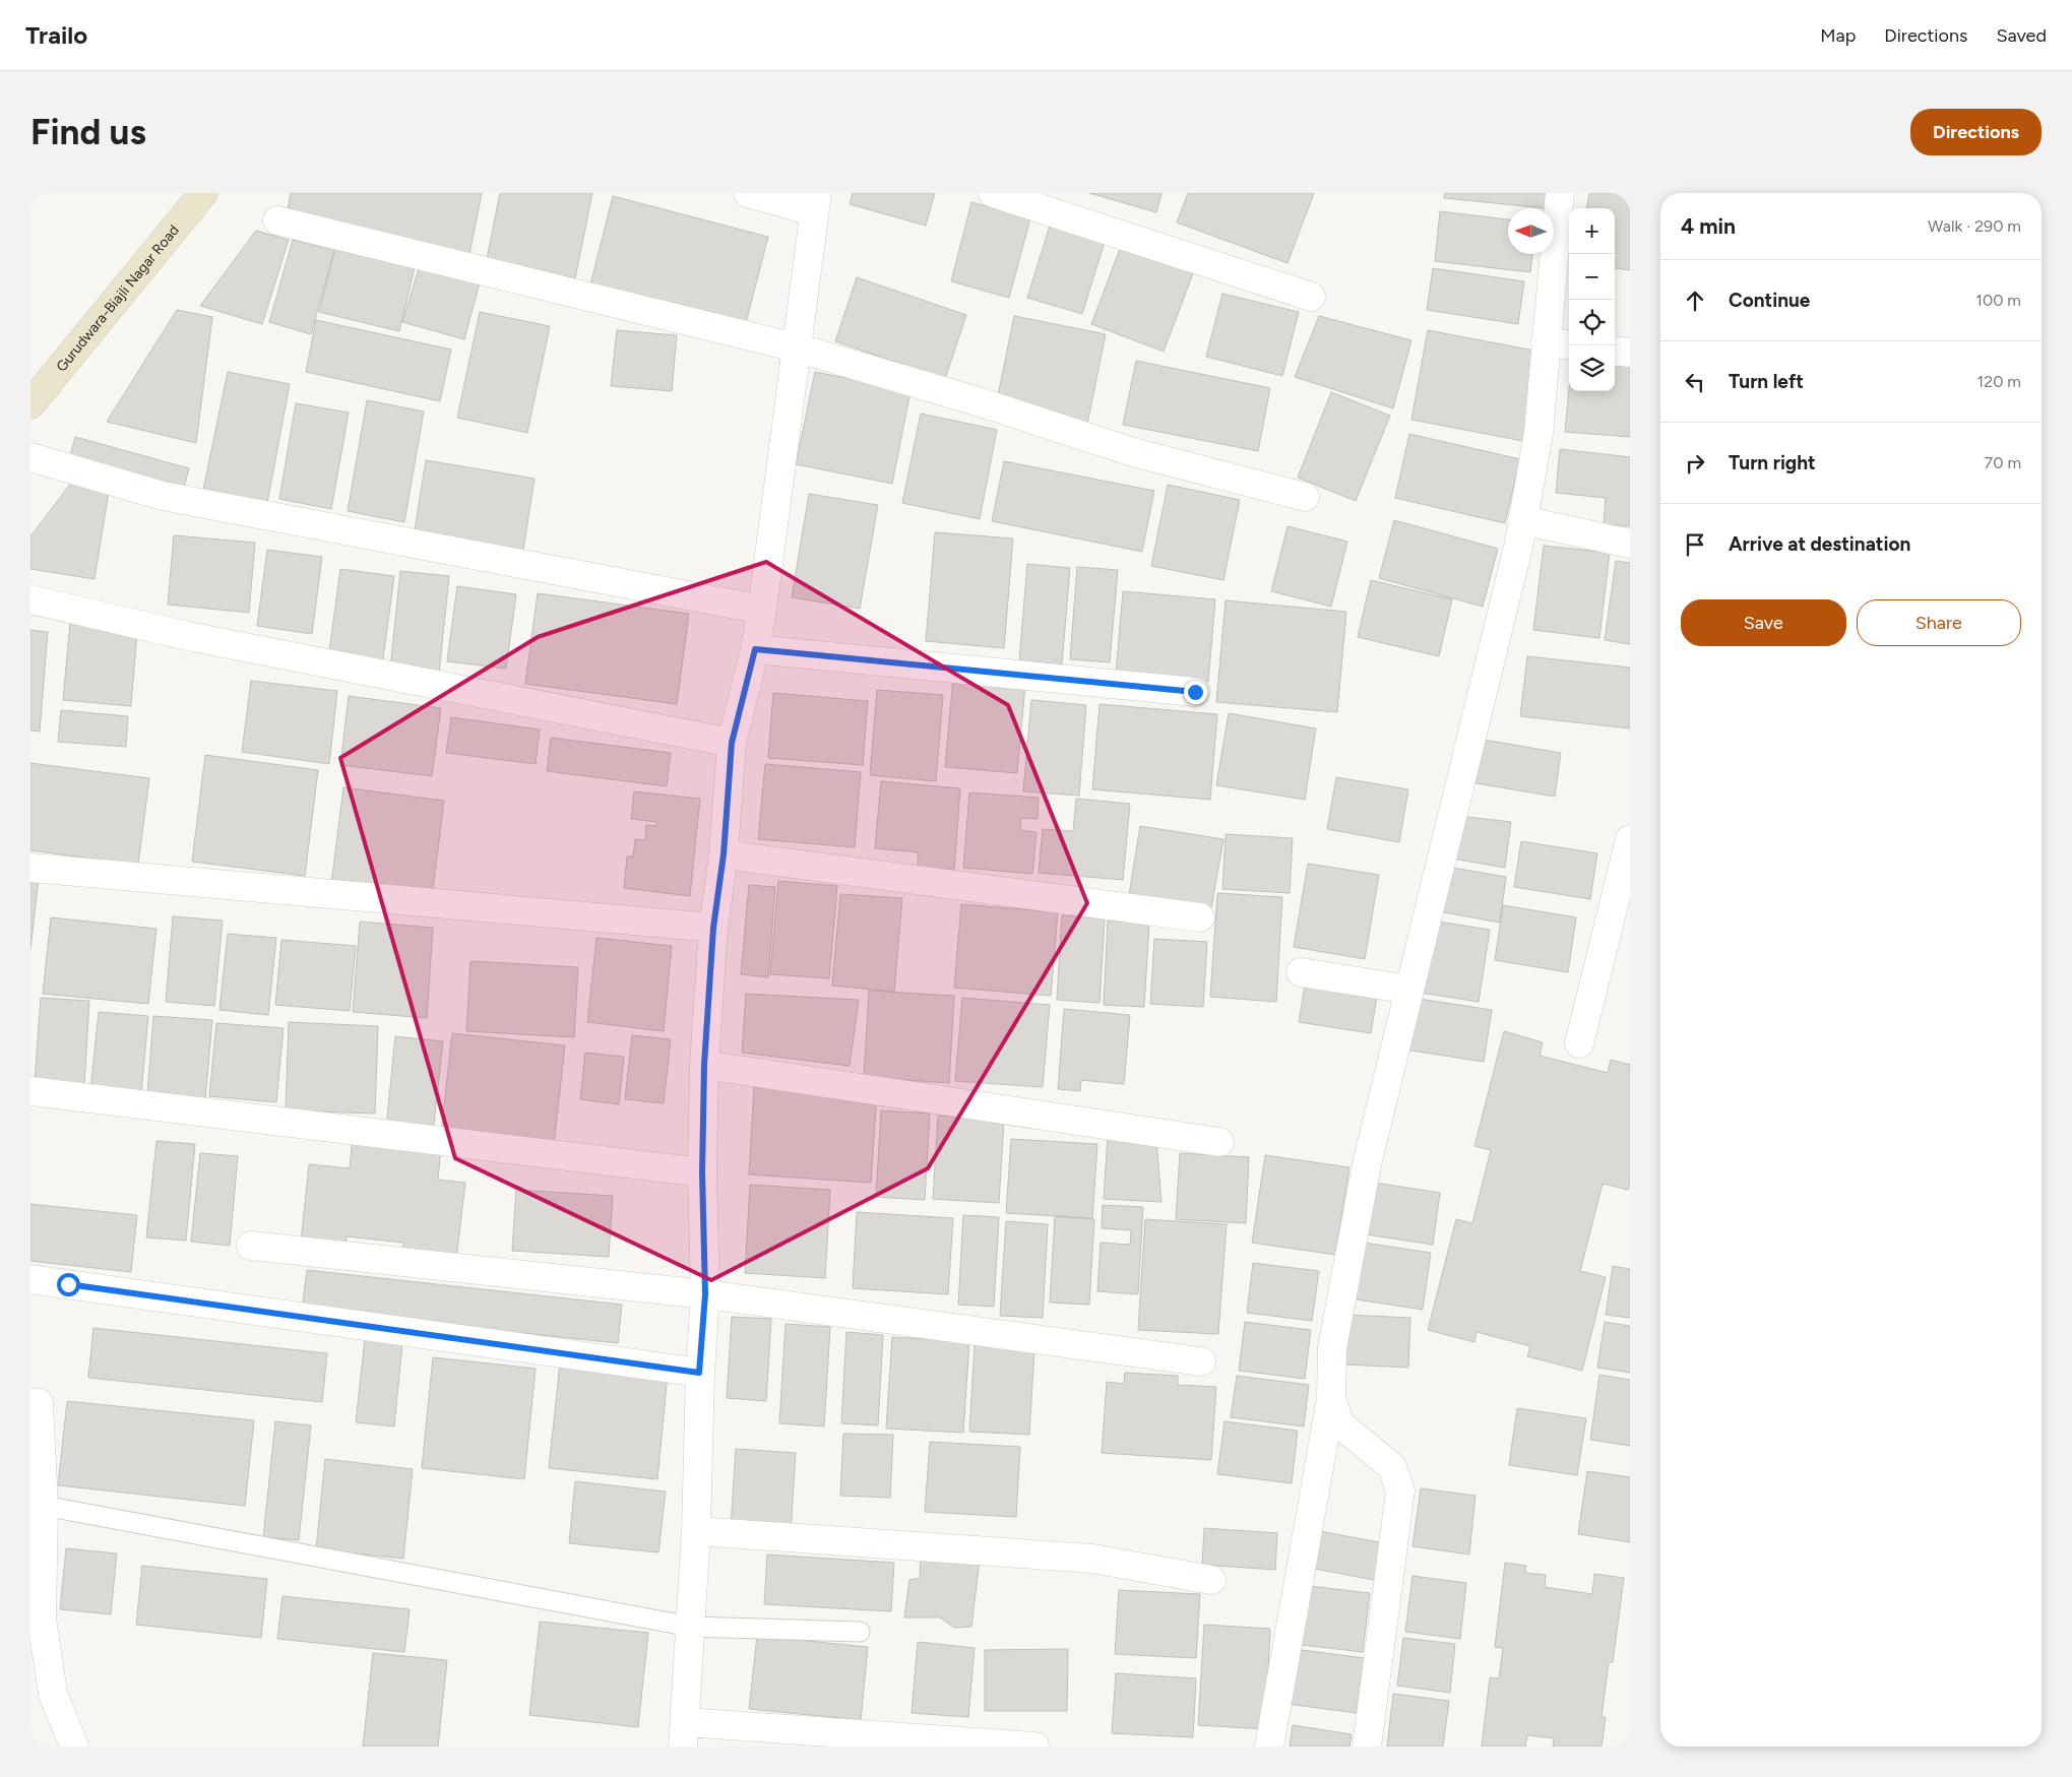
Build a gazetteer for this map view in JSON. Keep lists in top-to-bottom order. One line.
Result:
{"streets":{"main road":["Gurudwara-Biajli Nagar Road"]},"north":"left","page":{"header":"Trailo","nav":["Map","Directions","Saved"],"buttons":["Directions",["Save","Share"]],"title":"Find us","heading":["4 min","Walk · 290 m"],"map_buttons":["+","−"],"list":[["Continue","100 m"],["Turn left","120 m"],["Turn right","70 m"],"Arrive at destination"]}}
